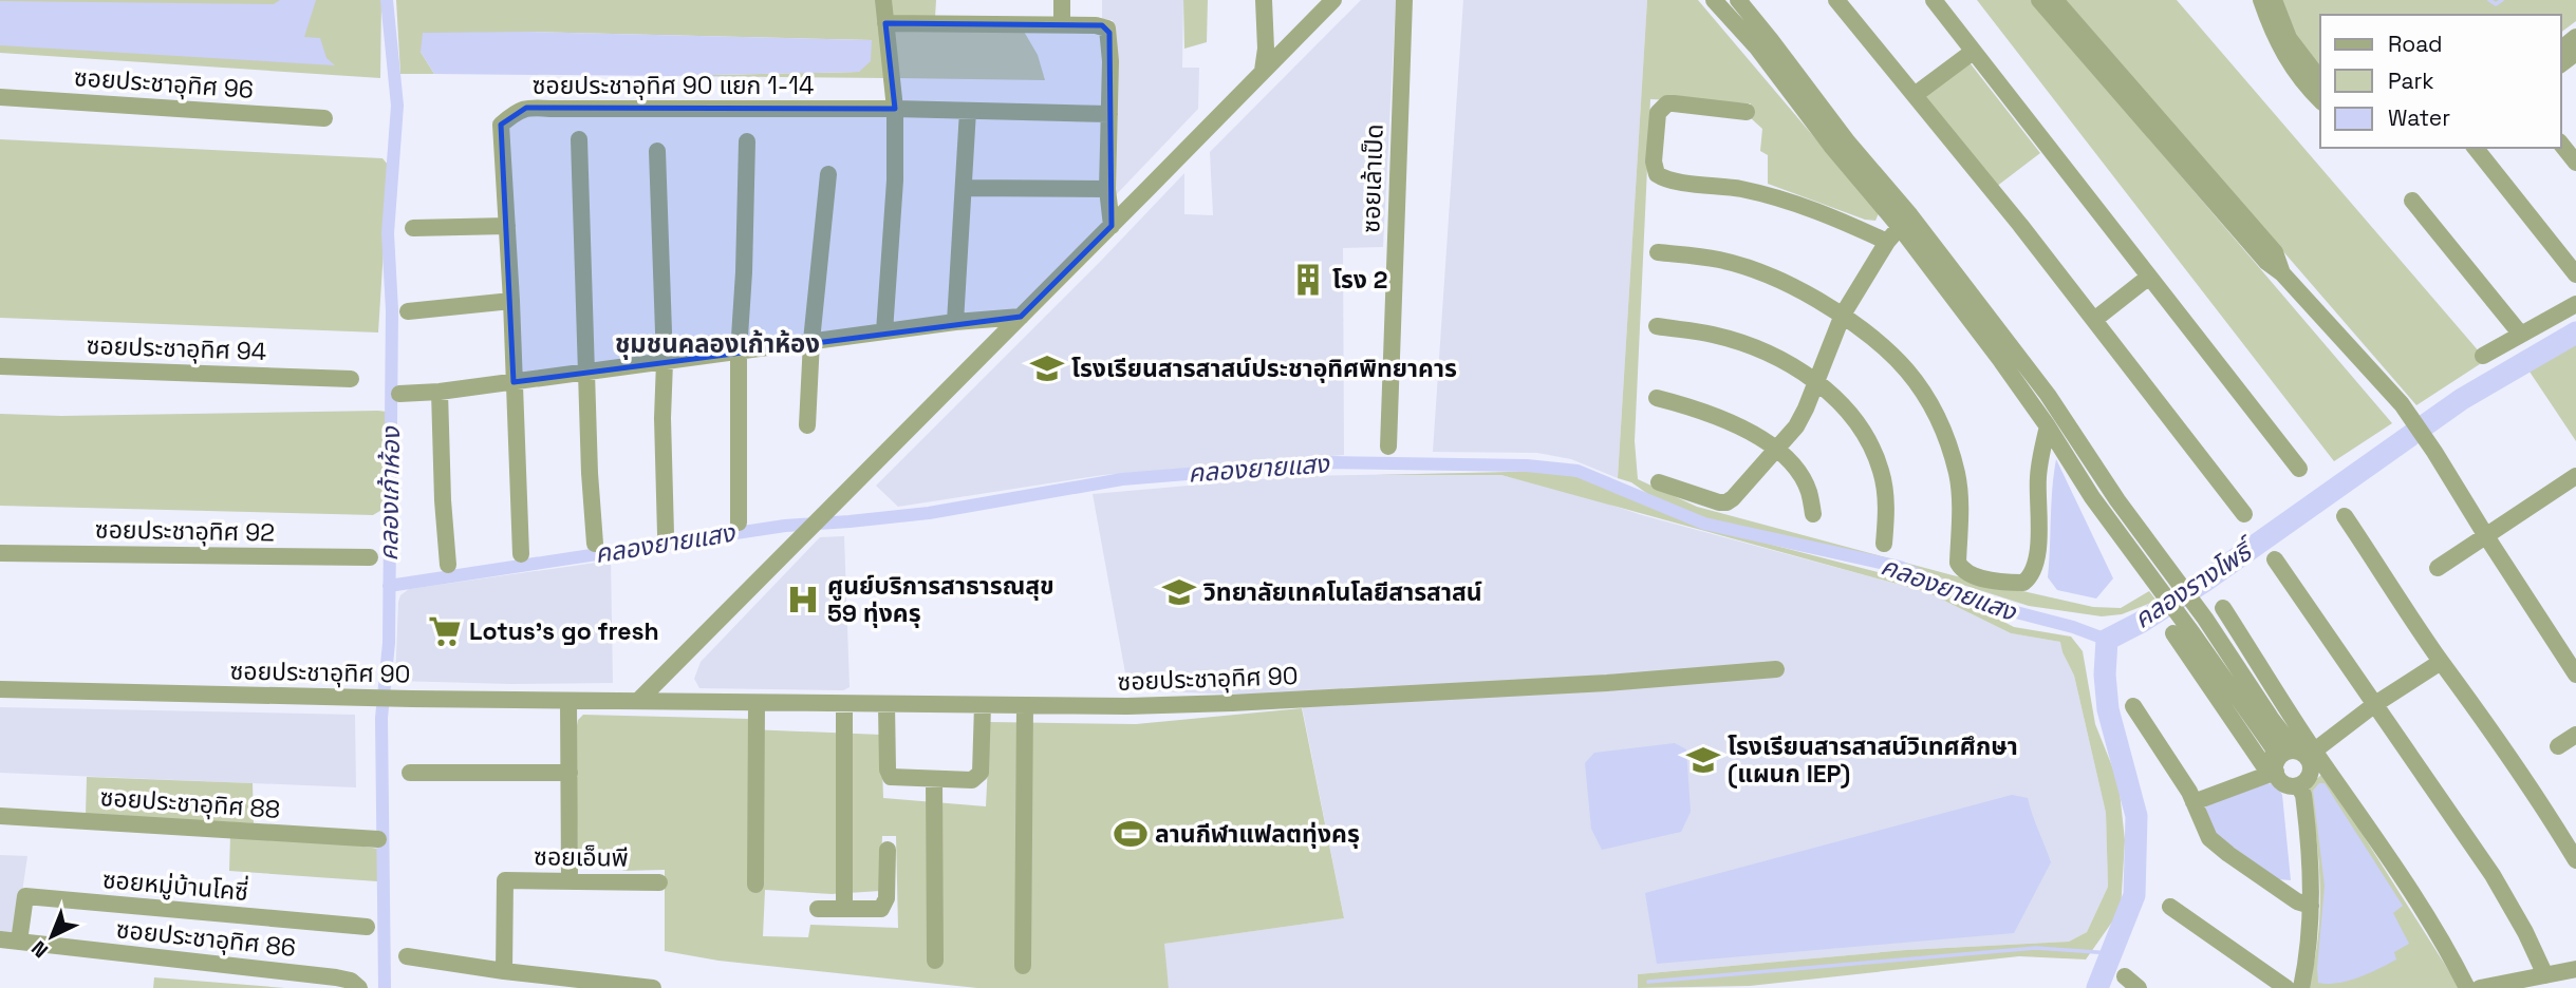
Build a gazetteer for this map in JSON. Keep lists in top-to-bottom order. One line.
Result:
{"streets":{"street":["ซอยประชาอุทิศ 96","ซอยประชาอุทิศ 90 แยก 1-14","ซอยเล้าเป็ด","ซอยประชาอุทิศ 94","ซอยประชาอุทิศ 92","ซอยประชาอุทิศ 90","ซอยประชาอุทิศ 88","ซอยเอ็นพี","ซอยหมู่บ้านโคซี่","ซอยประชาอุทิศ 86"]},"crossings":[["ซอยหมู่บ้านโคซี่","ซอยประชาอุทิศ 86"]],"districts":["ชุมชนคลองเก้าห้อง"],"water":["คลองยายแสง","คลองเก้าห้อง","คลองรางโพธิ์"],"places":{"building":["โรง 2"],"school or university":["โรงเรียนสารสาสน์ประชาอุทิศพิทยาคาร","วิทยาลัยเทคโนโลยีสารสาสน์","โรงเรียนสารสาสน์วิเทศศึกษา (แผนก IEP)"],"hospital":["ศูนย์บริการสาธารณสุข 59 ทุ่งครุ"],"supermarket":["Lotus's go fresh"],"sports":["ลานกีฬาแฟลตทุ่งครุ"]},"legend":["Road","Park","Water"],"north":"bottom left"}
